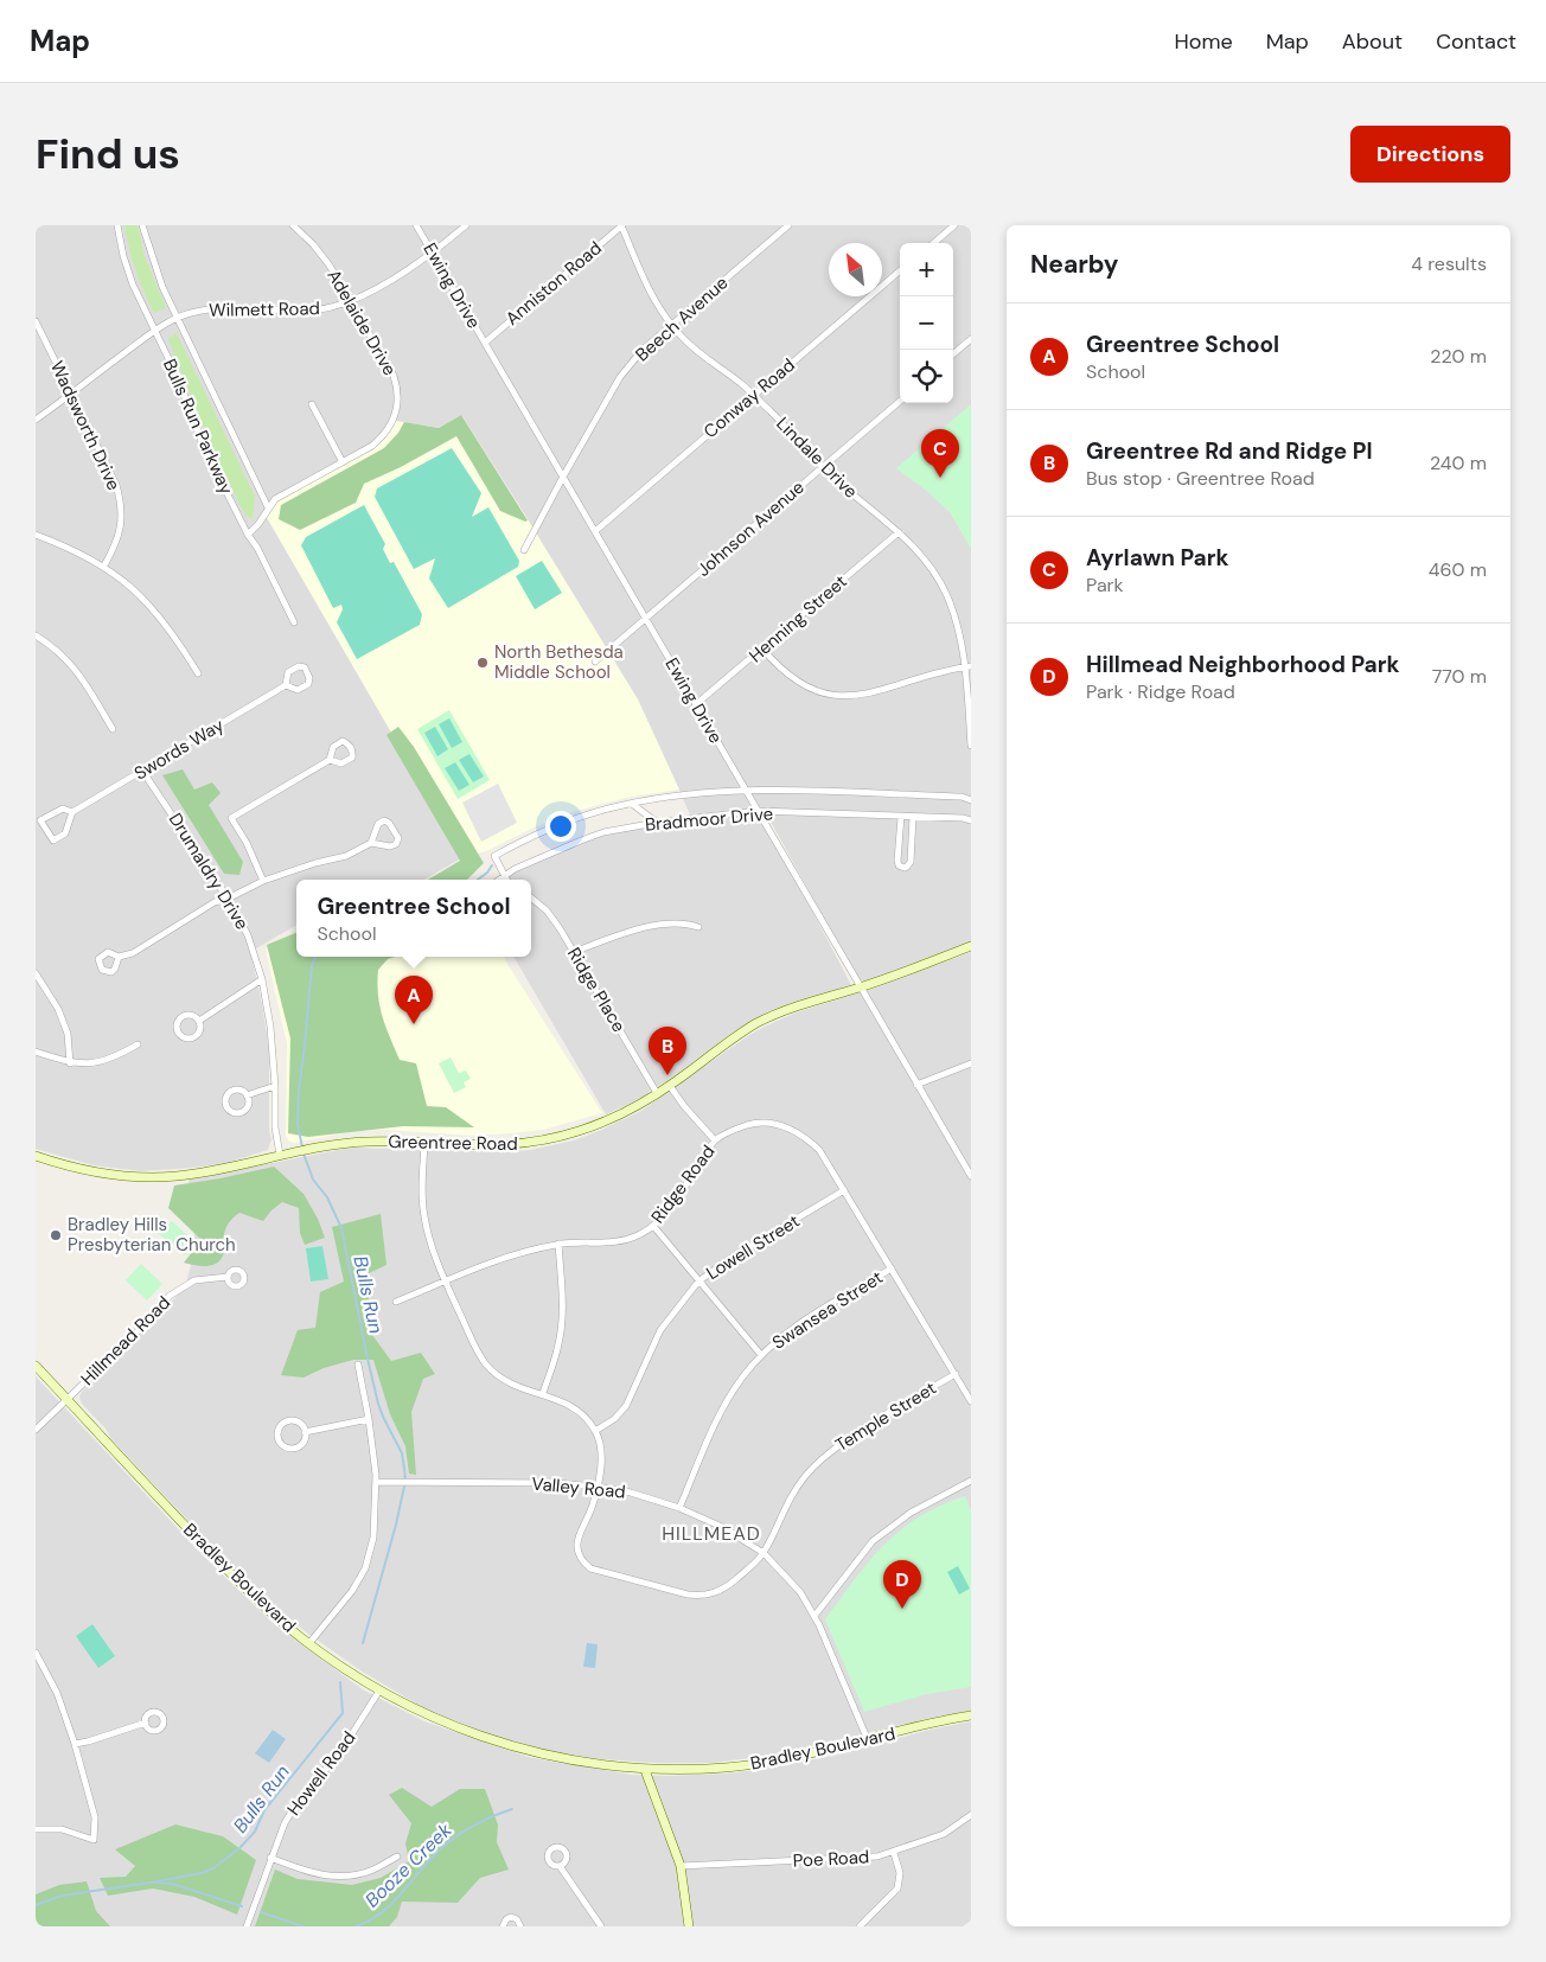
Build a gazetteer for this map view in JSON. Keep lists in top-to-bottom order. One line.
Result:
{"streets":{"street":["Anniston Road","Ewing Drive","Wilmett Road","Beech Avenue","Adelaide Drive","Conway Road","Wadsworth Drive","Bulls Run Parkway","Lindale Drive","Johnson Avenue","Henning Street","Swords Way","Bradmoor Drive","Drumaldry Drive","Ridge Place","Greentree Road","Ridge Road","Lowell Street","Swansea Street","Hillmead Road","Temple Street","Valley Road","Bradley Boulevard","Howell Road","Poe Road"]},"crossings":[["Anniston Road","Ewing Drive"],["Anniston Road","Lindale Drive"],["Ewing Drive","Wilmett Road"],["Ewing Drive","Beech Avenue"],["Ewing Drive","Conway Road"],["Ewing Drive","Johnson Avenue"],["Ewing Drive","Henning Street"],["Ewing Drive","Bradmoor Drive"],["Ewing Drive","Greentree Road"],["Wilmett Road","Adelaide Drive"],["Wilmett Road","Wadsworth Drive"],["Wilmett Road","Bulls Run Parkway"],["Beech Avenue","Lindale Drive"],["Adelaide Drive","Bulls Run Parkway"],["Conway Road","Lindale Drive"],["Lindale Drive","Johnson Avenue"],["Lindale Drive","Henning Street"],["Swords Way","Drumaldry Drive"],["Drumaldry Drive","Greentree Road"],["Ridge Place","Greentree Road"],["Ridge Road","Lowell Street"],["Ridge Road","Swansea Street"],["Ridge Road","Temple Street"],["Lowell Street","Temple Street"],["Swansea Street","Valley Road"],["Hillmead Road","Bradley Boulevard"],["Temple Street","Valley Road"],["Valley Road","Bradley Boulevard"],["Bradley Boulevard","Howell Road"]],"districts":["HILLMEAD"],"water":["Bulls Run","Booze Creek"],"places":["North Bethesda Middle School","Bradley Hills Presbyterian Church"],"north":"top left","page":{"header":"Map","nav":["Home","Map","About","Contact"],"buttons":"Directions","title":"Find us","heading":["Nearby","4 results"],"map_buttons":["+","−"],"list":[{"mark":"A","name":"Greentree School","note":"School","value":"220 m"},{"mark":"B","name":"Greentree Rd and Ridge Pl","note":"Bus stop · Greentree Road","value":"240 m"},{"mark":"C","name":"Ayrlawn Park","note":"Park","value":"460 m"},{"mark":"D","name":"Hillmead Neighborhood Park","note":"Park · Ridge Road","value":"770 m"}],"pins":["C","A","B","D"],"popup":["Greentree School","School"]}}
